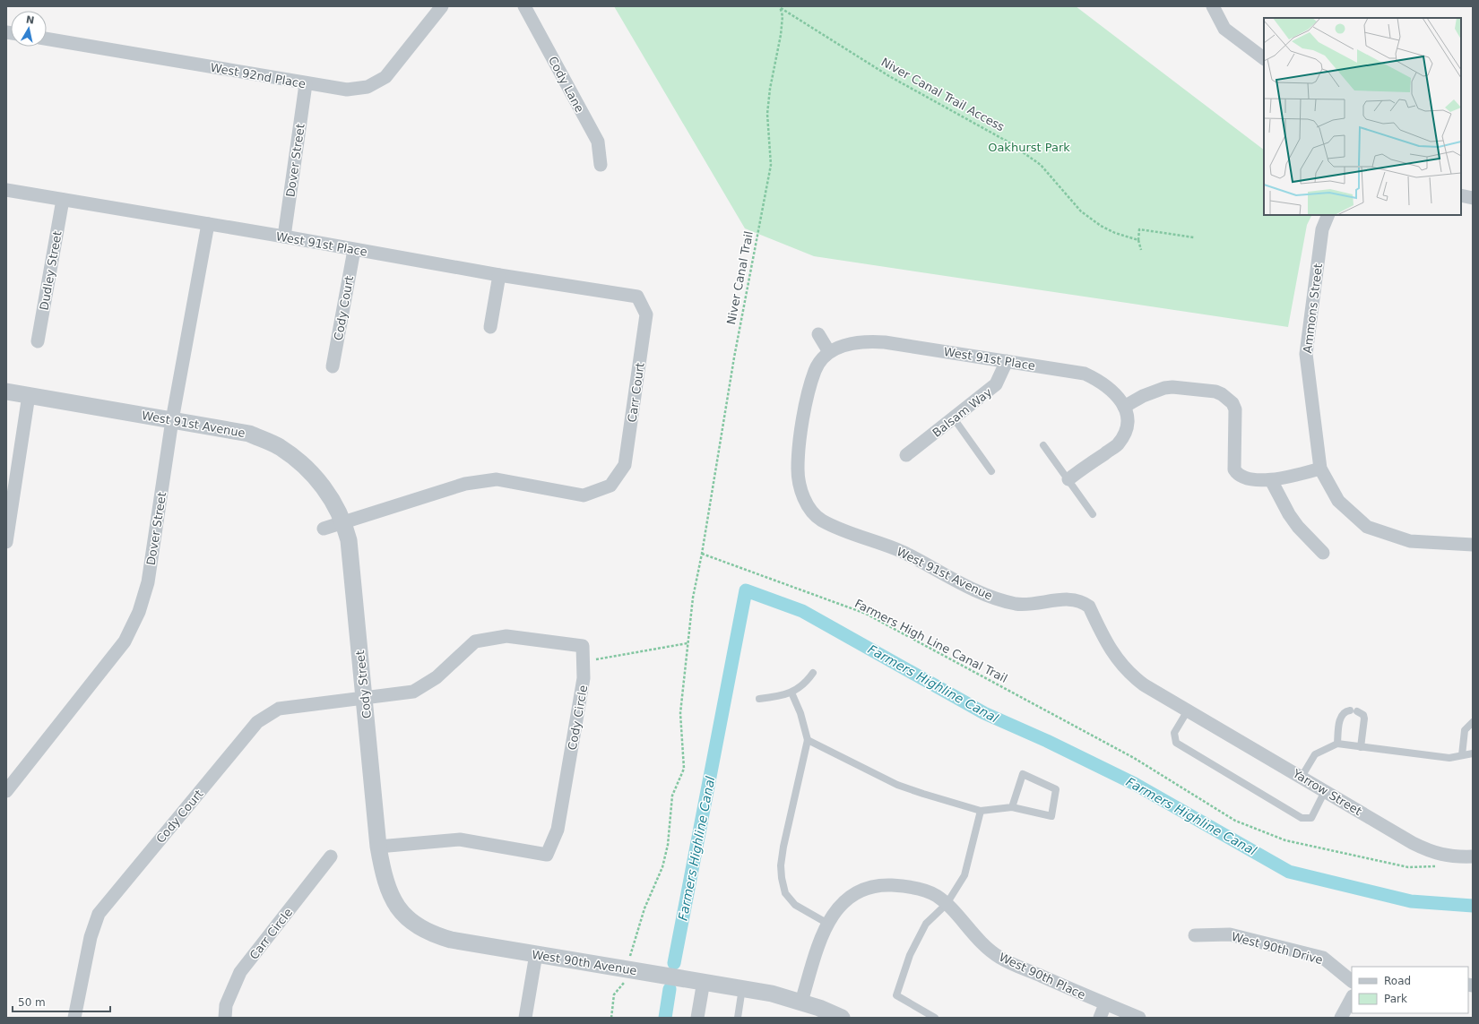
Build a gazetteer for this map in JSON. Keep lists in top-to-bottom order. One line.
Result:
{"streets":{"street":["West 92nd Place","Cody Lane","Dover Street","West 91st Place","Dudley Street","Cody Court","Ammons Street","Carr Court","Balsam Way","West 91st Avenue","Cody Street","Cody Circle","Yarrow Street","Carr Circle","West 90th Drive","West 90th Avenue","West 90th Place"],"path":["Niver Canal Trail Access","Niver Canal Trail","Farmers High Line Canal Trail"]},"crossings":[["West 92nd Place","Dover Street"],["Niver Canal Trail Access","Niver Canal Trail"],["Dover Street","West 91st Place"],["Dover Street","West 91st Avenue"],["West 91st Place","Dudley Street"],["West 91st Place","Cody Court"],["West 91st Place","Carr Court"],["West 91st Place","Balsam Way"],["West 91st Place","West 91st Avenue"],["Niver Canal Trail","Farmers High Line Canal Trail"],["Cody Court","Cody Street"],["Cody Court","Cody Circle"],["Carr Court","West 91st Avenue"],["Carr Court","Cody Street"],["West 91st Avenue","Cody Street"],["West 91st Avenue","Yarrow Street"],["Cody Street","Cody Circle"],["Cody Street","West 90th Avenue"],["Cody Circle","West 90th Avenue"],["West 90th Avenue","West 90th Place"]],"water":["Farmers Highline Canal"],"parks":["Oakhurst Park"],"legend":["Road","Park"],"scale_bar":"50 m","north":"top"}
